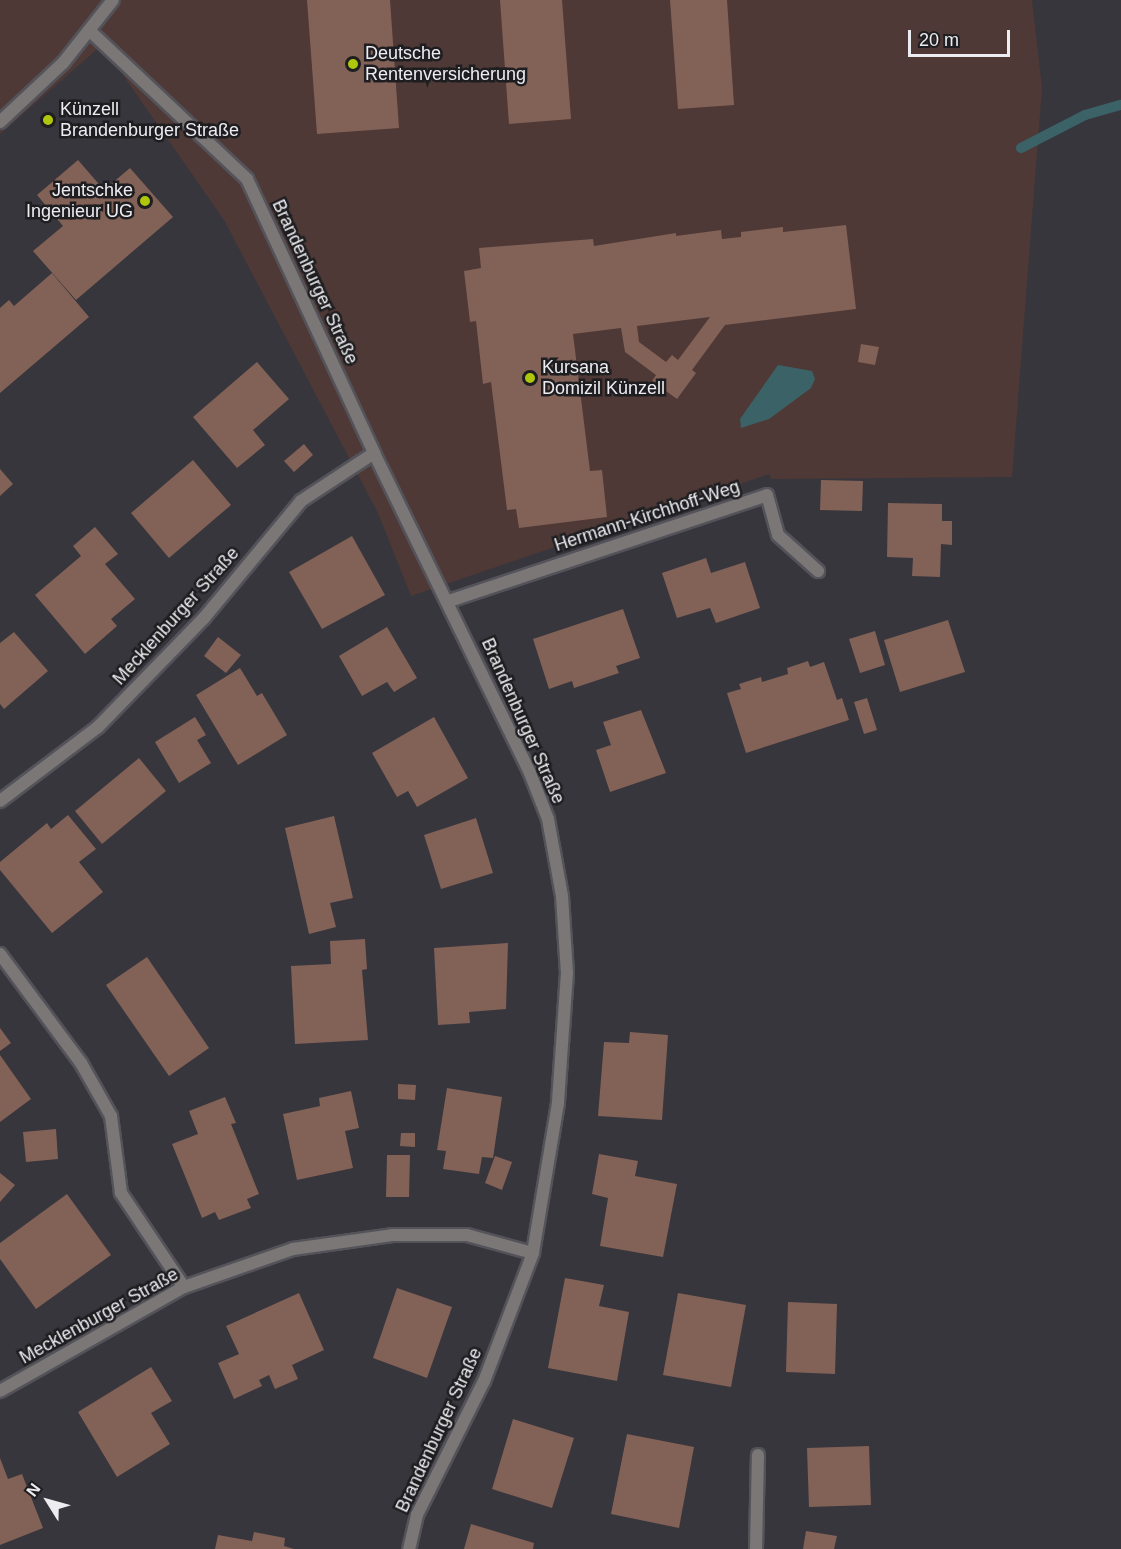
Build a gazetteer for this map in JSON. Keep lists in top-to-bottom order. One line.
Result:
{"streets":{"street":["Brandenburger Straße","Hermann-Kirchhoff-Weg","Mecklenburger Straße"]},"crossings":[["Brandenburger Straße","Hermann-Kirchhoff-Weg"],["Brandenburger Straße","Mecklenburger Straße"]],"places":["Deutsche Rentenversicherung","Künzell Brandenburger Straße","Jentschke Ingenieur UG","Kursana Domizil Künzell"],"scale_bar":"20 m","north":"top left"}
